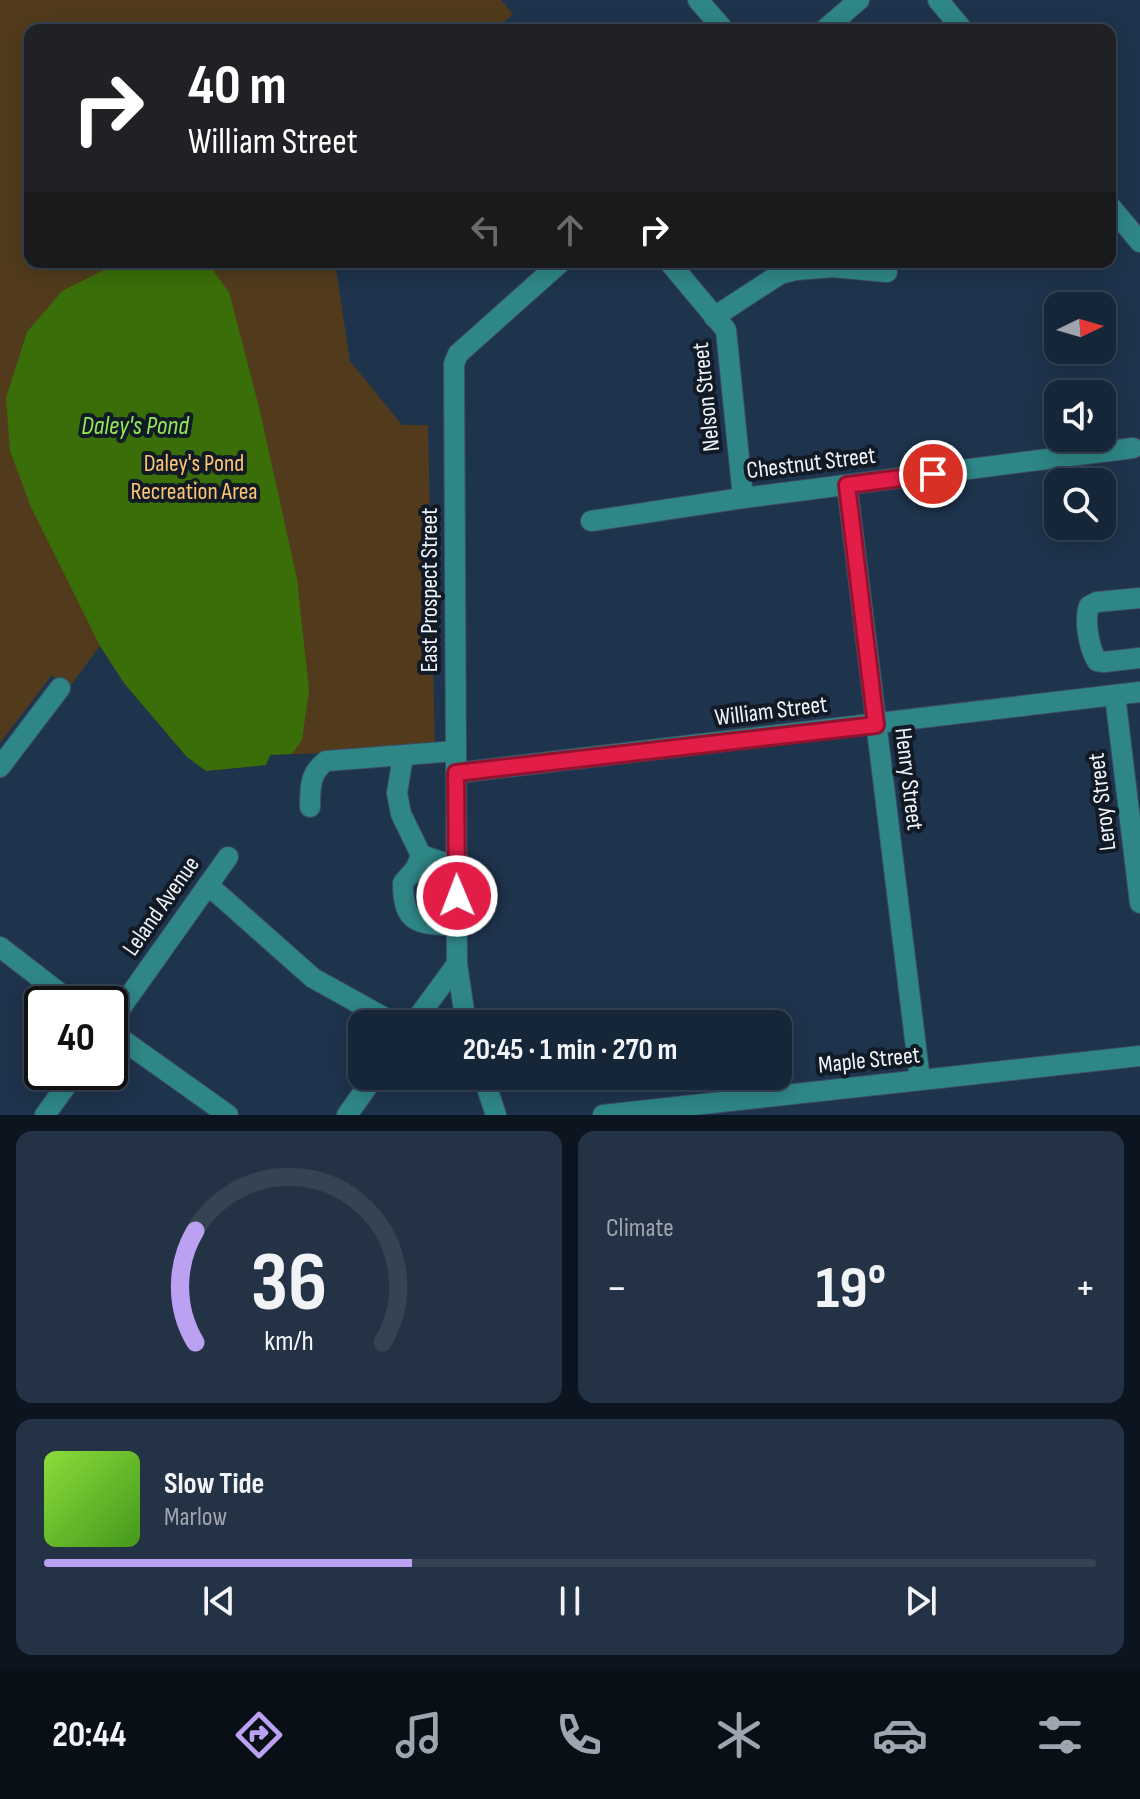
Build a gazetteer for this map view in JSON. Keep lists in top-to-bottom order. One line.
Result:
{"streets":{"street":["Nelson Street","Chestnut Street","East Prospect Street","William Street","Henry Street","Leroy Street","Leland Avenue","Maple Street"]},"crossings":[["Nelson Street","Chestnut Street"],["Chestnut Street","Henry Street"],["East Prospect Street","William Street"],["William Street","Henry Street"],["William Street","Leroy Street"],["Henry Street","Maple Street"]],"water":["Daley's Pond"],"parks":["Daley's Pond Recreation Area"],"north":"right","page":{"turn":["40 m","William Street"],"limit":"40","trip":"20:45 · 1 min · 270 m","tile":"Climate","heat":["−","19°","+"],"song":["Slow Tide","Marlow"],"tabs":"20:44","gauge":["36","km/h"]}}
